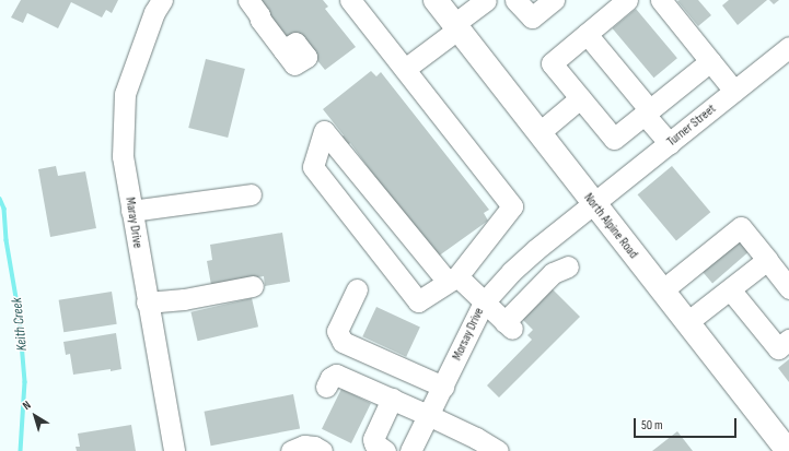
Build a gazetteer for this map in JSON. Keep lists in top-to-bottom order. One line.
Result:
{"streets":{"main road":["North Alpine Road"],"street":["Turner Street","Maray Drive","Morsay Drive"]},"crossings":[["Turner Street","North Alpine Road"],["Turner Street","Morsay Drive"],["North Alpine Road","Morsay Drive"]],"water":["Keith Creek"],"scale_bar":"50 m","north":"top left"}
